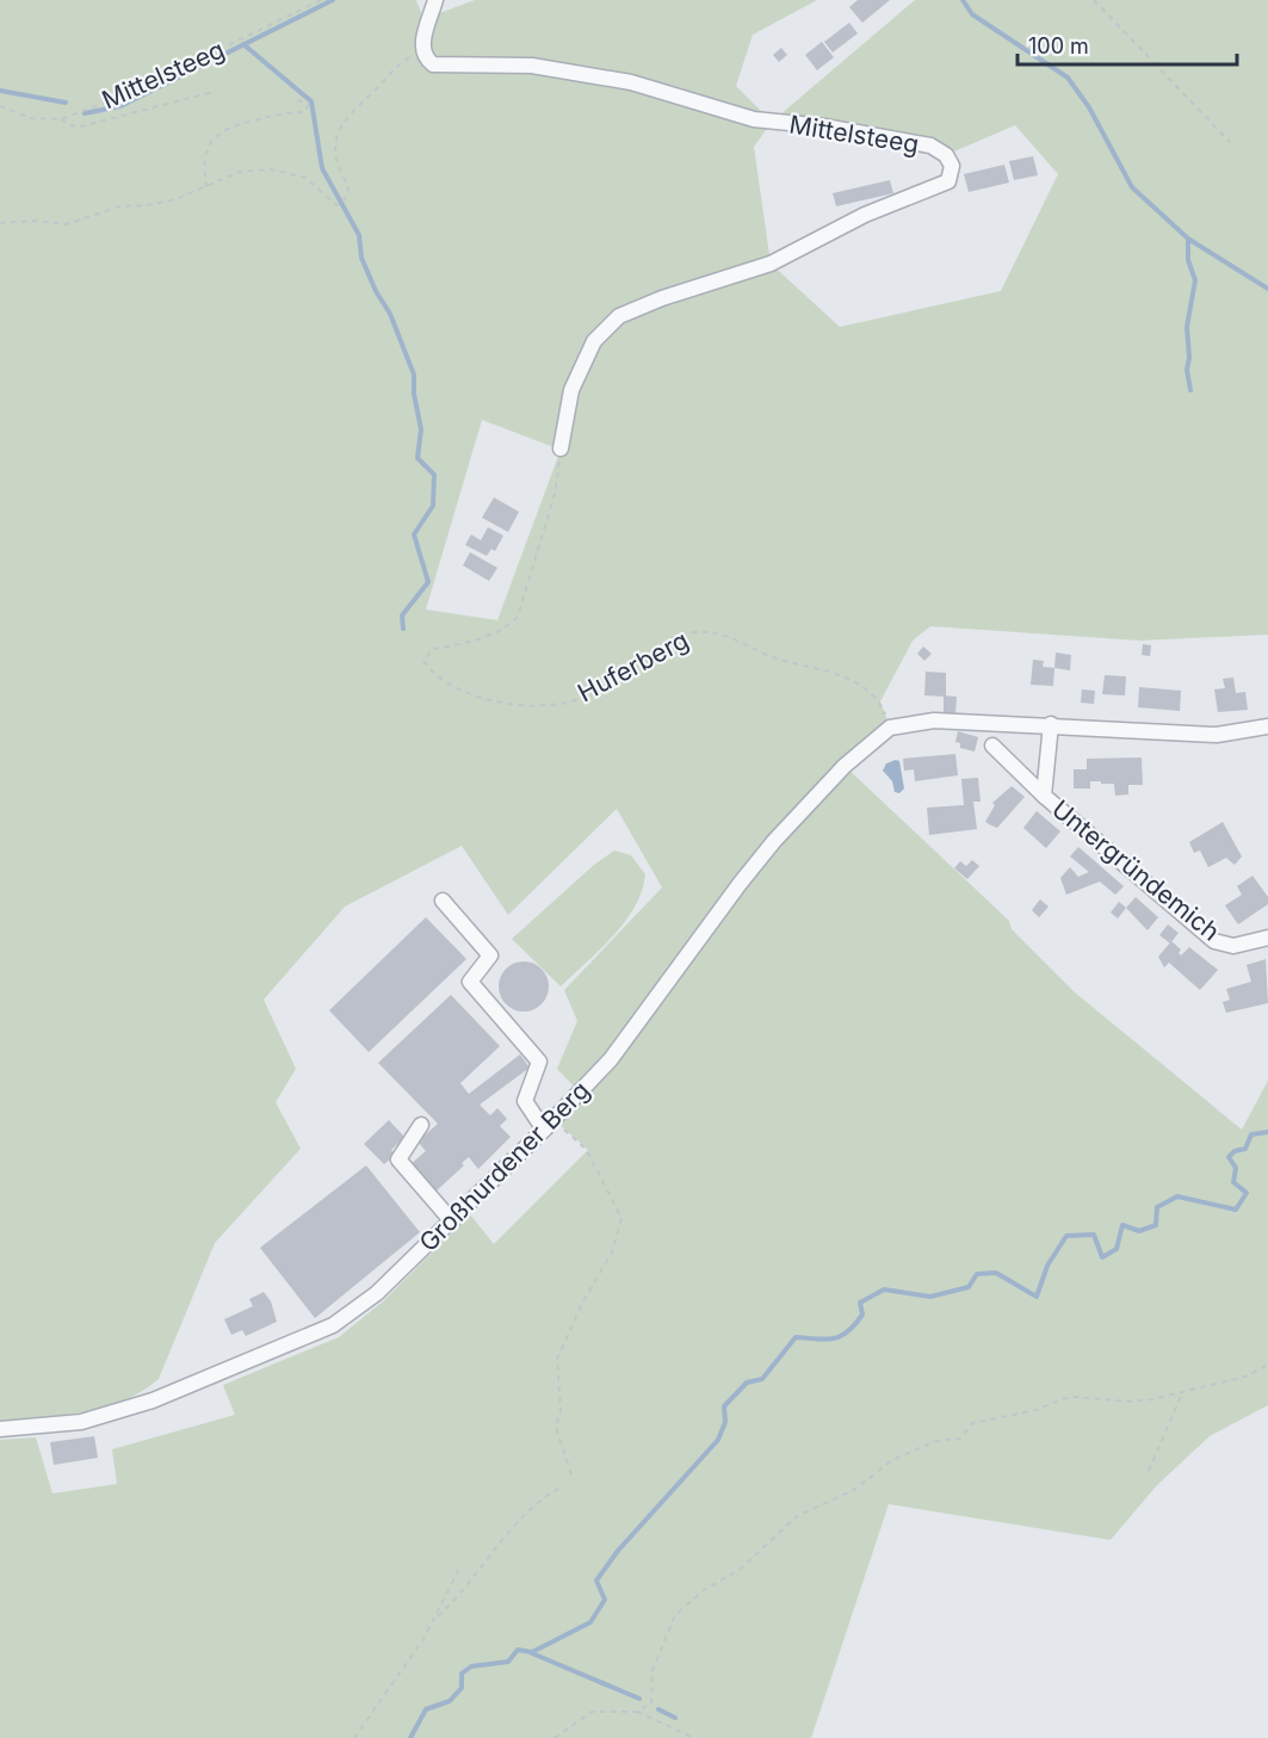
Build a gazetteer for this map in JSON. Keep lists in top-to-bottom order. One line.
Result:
{"streets":{"street":["Mittelsteeg","Untergründemich","Großhurdener Berg"],"path":["Huferberg"]},"crossings":[["Mittelsteeg","Huferberg"],["Huferberg","Großhurdener Berg"]],"scale_bar":"100 m"}
